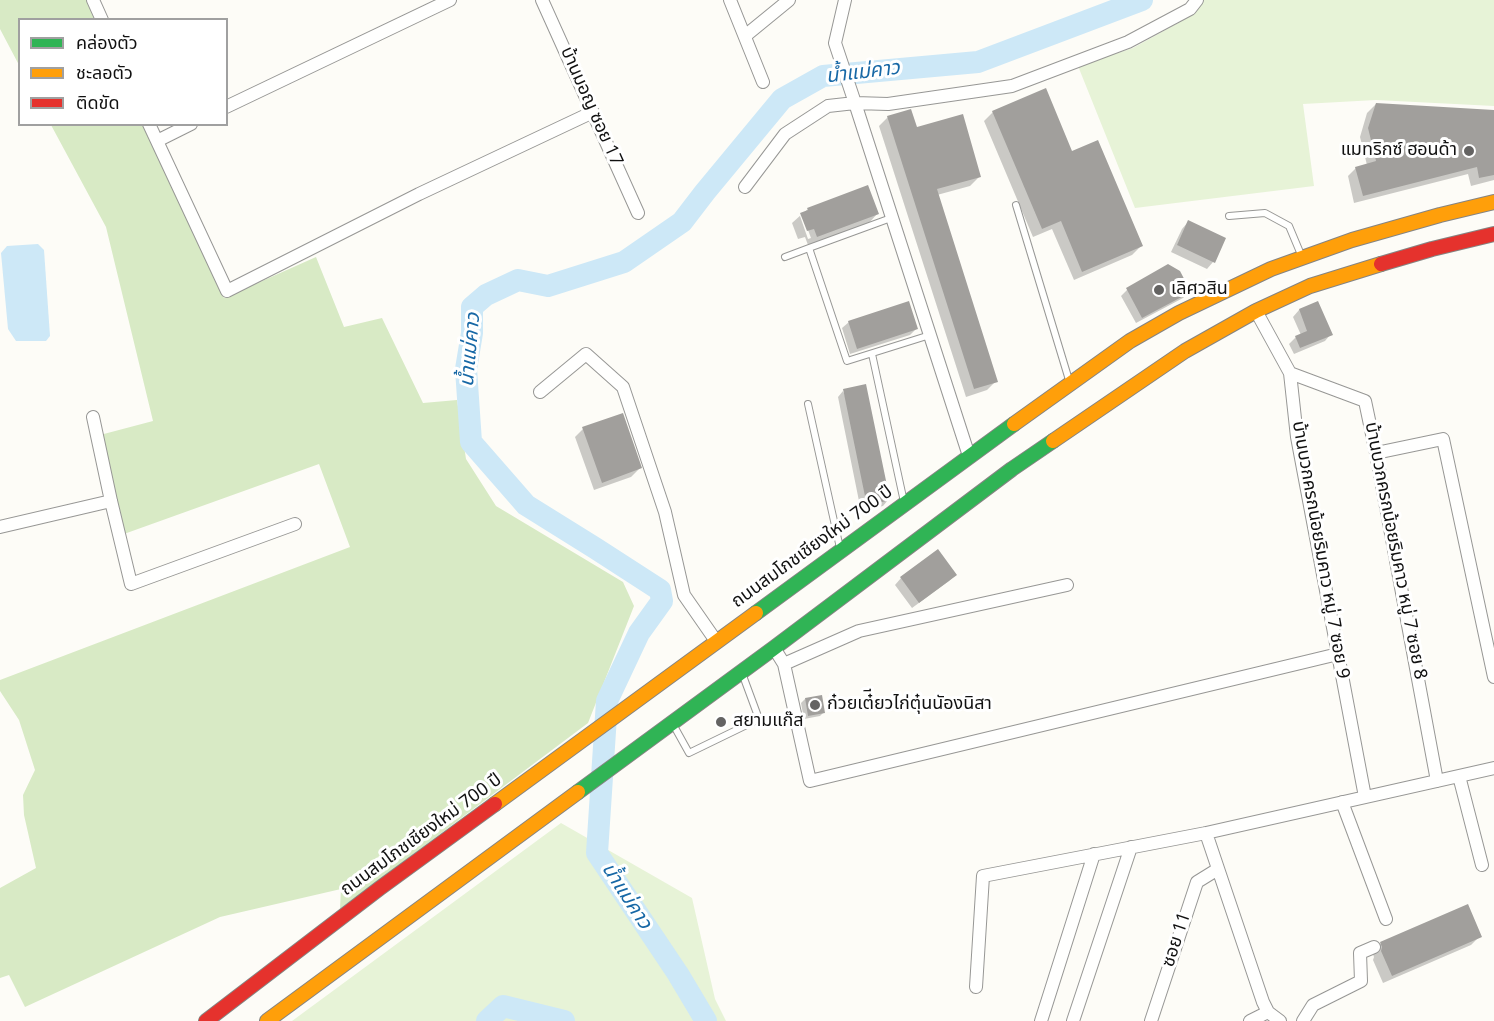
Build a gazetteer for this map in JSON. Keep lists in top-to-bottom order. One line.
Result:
{"streets":{"main road":["ถนนสมโภชเชียงใหม่ 700 ปี"],"street":["บ้านมอญ ซอย 17","บ้านบวกครกน้อยริมคาว หมู่ 7 ซอย 9","บ้านบวกครกน้อยริมคาว หมู่ 7 ซอย 8","ซอย 11"]},"crossings":[["บ้านบวกครกน้อยริมคาว หมู่ 7 ซอย 9","บ้านบวกครกน้อยริมคาว หมู่ 7 ซอย 8"]],"water":["น้ำแม่คาว"],"places":["แมทริกซ์ ฮอนด้า","เลิศวสิน","ก๋วยเต๋ียวไก่ตุ๋นนัองนิสา","สยามแก๊ส"],"legend":["คล่องตัว","ชะลอตัว","ติดขัด"]}
